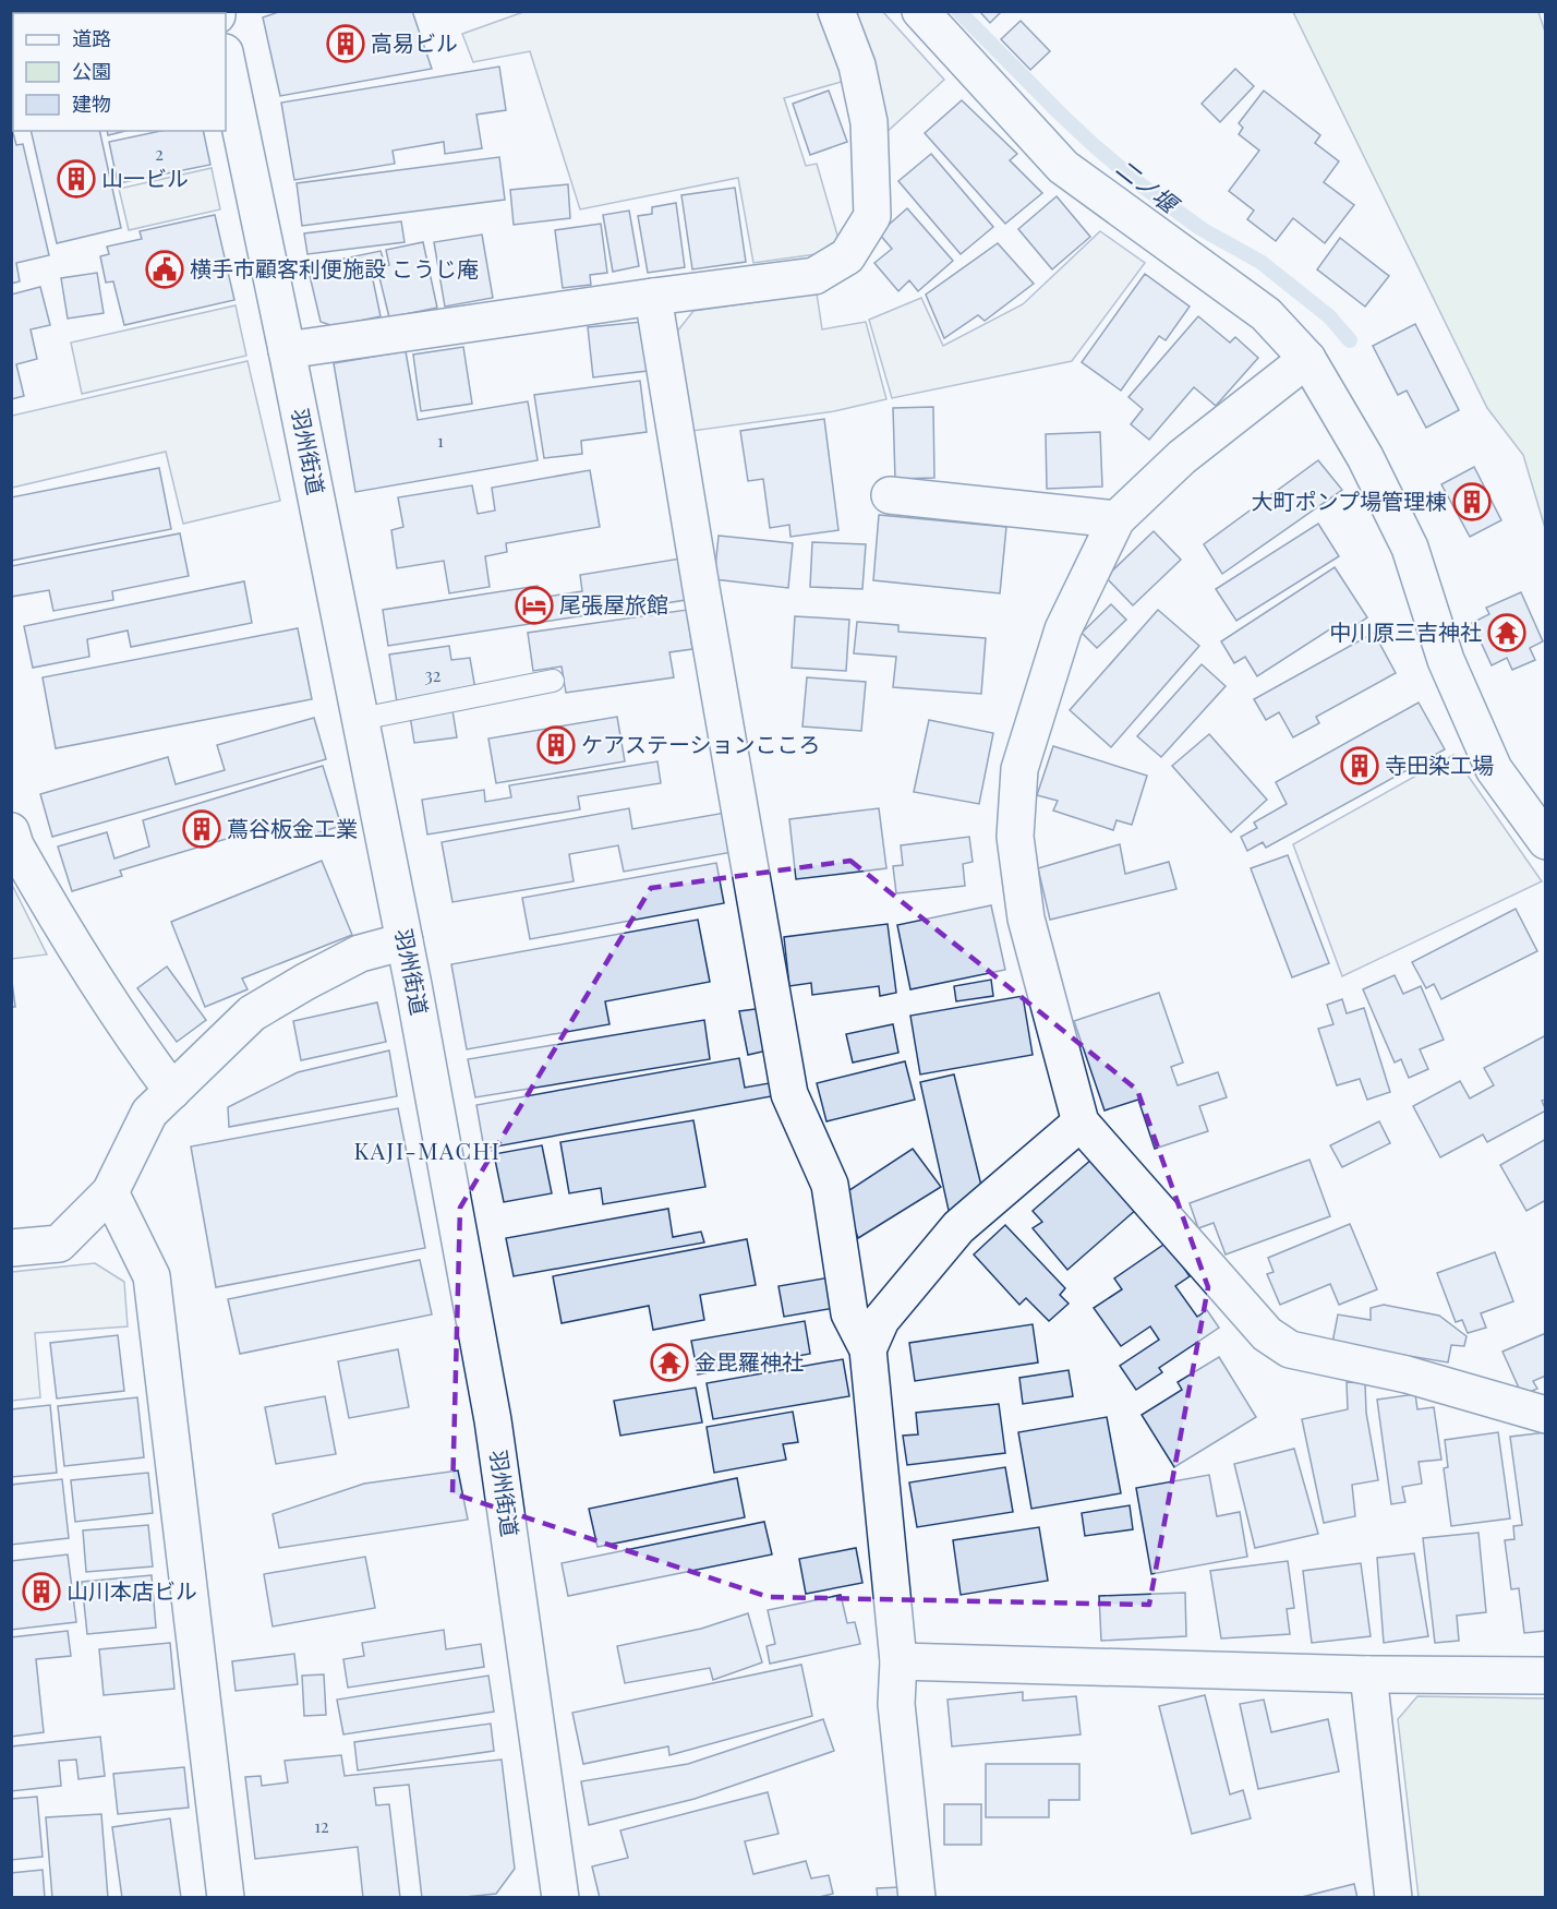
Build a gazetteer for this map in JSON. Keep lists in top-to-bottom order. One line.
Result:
{"streets":{"street":["羽州街道"]},"districts":["KAJI-MACHI"],"water":["二ノ堰"],"places":{"building":["高易ビル","山一ビル","大町ポンプ場管理棟","ケアステーションこころ","寺田染工場","蔦谷板金工業","山川本店ビル"],"public building":["横手市顧客利便施設 こうじ庵"],"hotel":["尾張屋旅館"],"temple":["中川原三吉神社","金毘羅神社"]},"house_numbers":["2","1","32","12"],"legend":["道路","公園","建物"]}
